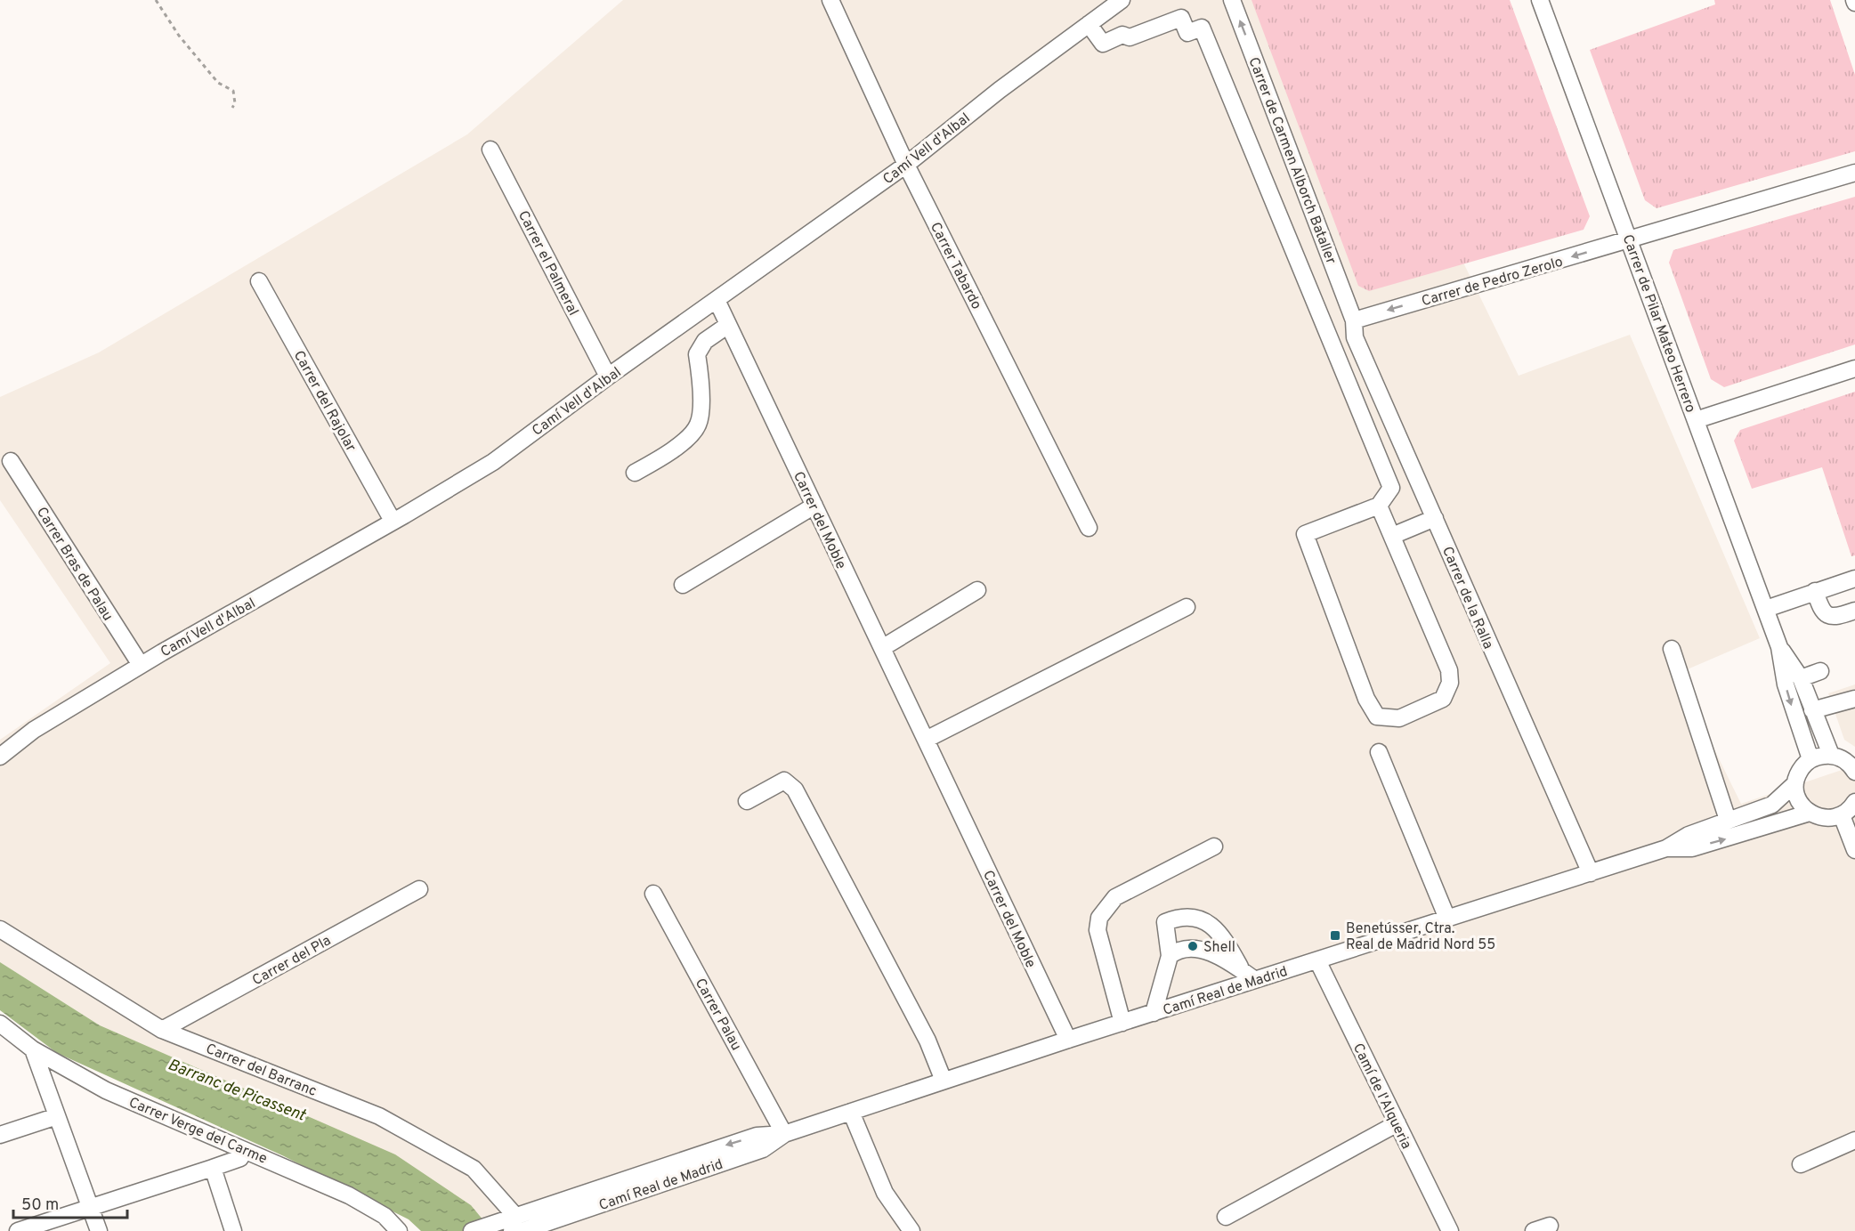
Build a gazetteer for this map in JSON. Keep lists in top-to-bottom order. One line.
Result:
{"streets":{"street":["Camí Vell d'Albal","Carrer de Carmen Alborch Bataller","Carrer el Palmeral","Carrer Tabardo","Carrer de Pedro Zerolo","Carrer de Pilar Mateo Herrero","Carrer del Rajolar","Carrer del Moble","Carrer Bras de Palau","Carrer de la Ralla","Carrer del Pla","Camí Real de Madrid","Carrer Palau","Carrer del Barranc","Camí de l'Alqueria","Carrer Verge del Carme"]},"crossings":[["Camí Vell d'Albal","Carrer el Palmeral"],["Camí Vell d'Albal","Carrer Tabardo"],["Camí Vell d'Albal","Carrer del Rajolar"],["Camí Vell d'Albal","Carrer del Moble"],["Camí Vell d'Albal","Carrer Bras de Palau"],["Carrer de Carmen Alborch Bataller","Carrer de Pedro Zerolo"],["Carrer de Carmen Alborch Bataller","Carrer de la Ralla"],["Carrer de Pedro Zerolo","Carrer de Pilar Mateo Herrero"],["Carrer de Pedro Zerolo","Carrer de la Ralla"],["Carrer de Pilar Mateo Herrero","Camí Real de Madrid"],["Carrer del Moble","Camí Real de Madrid"],["Carrer de la Ralla","Camí Real de Madrid"],["Carrer del Pla","Carrer del Barranc"],["Camí Real de Madrid","Carrer Palau"],["Camí Real de Madrid","Carrer del Barranc"],["Camí Real de Madrid","Camí de l'Alqueria"]],"one_way":["Carrer de Carmen Alborch Bataller","Carrer de Pedro Zerolo"],"water":["Barranc de Picassent"],"places":{"transit":["Benetússer, Ctra. Real de Madrid Nord 55"],"other":["Shell"]},"scale_bar":"50 m"}
